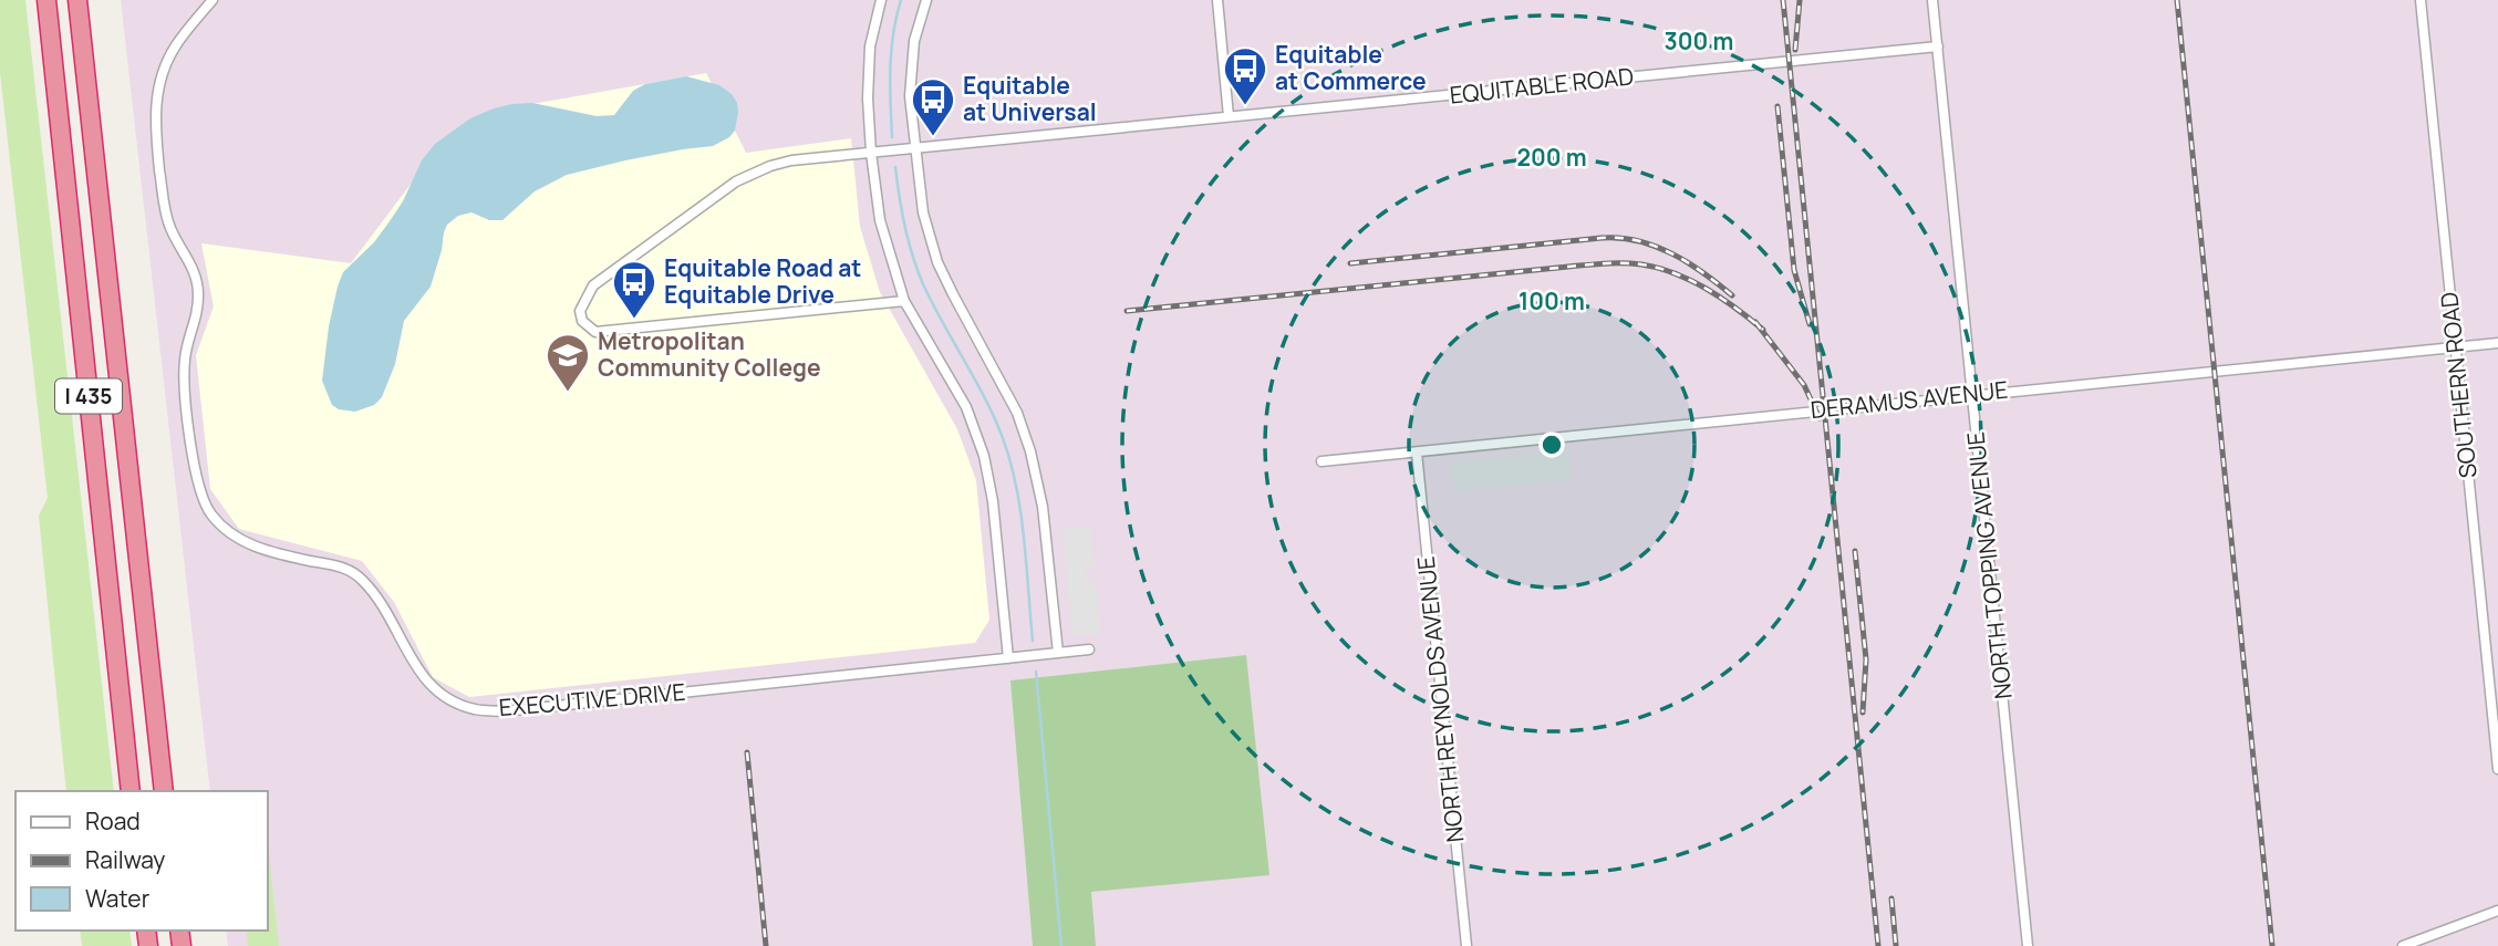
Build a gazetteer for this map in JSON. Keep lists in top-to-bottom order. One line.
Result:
{"streets":{"highway":["I 435"],"street":["EQUITABLE ROAD","SOUTHERN ROAD","DERAMUS AVENUE","NORTH TOPPING AVENUE","NORTH REYNOLDS AVENUE","EXECUTIVE DRIVE"]},"crossings":[["EQUITABLE ROAD","NORTH TOPPING AVENUE"],["SOUTHERN ROAD","DERAMUS AVENUE"],["DERAMUS AVENUE","NORTH TOPPING AVENUE"],["DERAMUS AVENUE","NORTH REYNOLDS AVENUE"]],"places":{"bus stop":["Equitable at Commerce","Equitable at Universal","Equitable Road at Equitable Drive"],"school or university":["Metropolitan Community College"]},"legend":["Road","Railway","Water"],"rings":["300 m","200 m","100 m"]}
